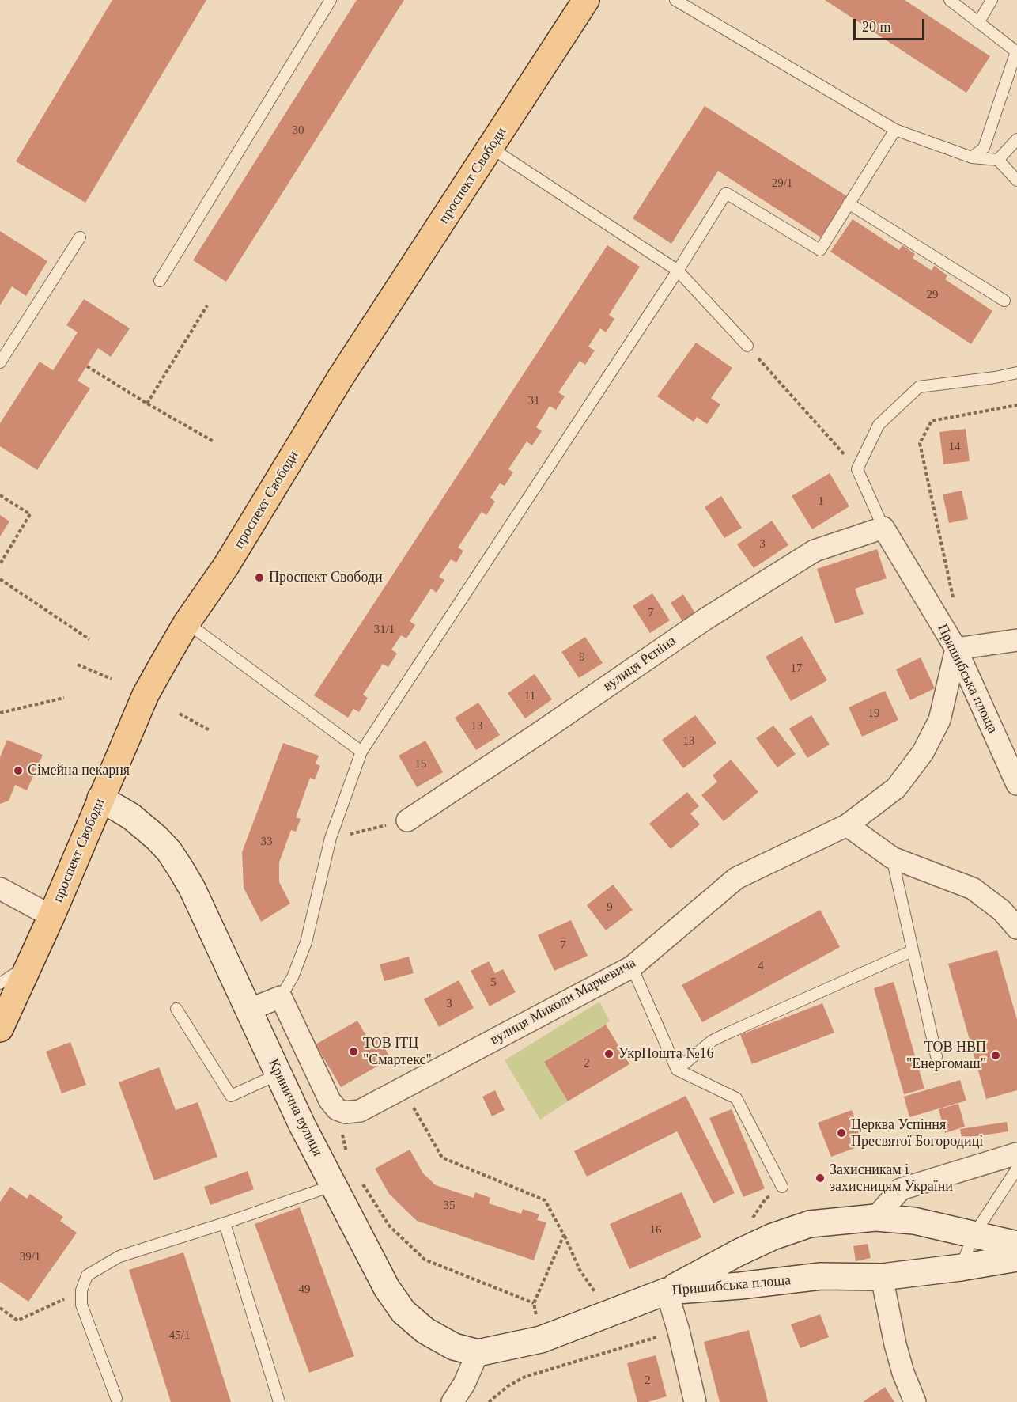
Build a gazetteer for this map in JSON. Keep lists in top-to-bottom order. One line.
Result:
{"streets":{"main road":["проспект Свободи"],"street":["вулиця Рєпіна","Пришибська площа","вулиця Миколи Маркевича","Кринична вулиця"]},"crossings":[["проспект Свободи","Кринична вулиця"],["вулиця Рєпіна","Пришибська площа"],["Пришибська площа","вулиця Миколи Маркевича"],["Пришибська площа","Кринична вулиця"]],"places":["Проспект Свободи","Сімейна пекарня","ТОВ ІТЦ \"Смартекс\"","УкрПошта №16","ТОВ НВП \"Енергомаш\"","Церква Успіння Пресвятої Богородиці","Захисникам і захисницям України"],"house_numbers":["30","29/1","29","31","14","1","3","7","31/1","9","17","11","19","13","13","15","33","9","7","4","5","3","2","35","16","39/1","49","45/1","2"],"scale_bar":"20 m"}
